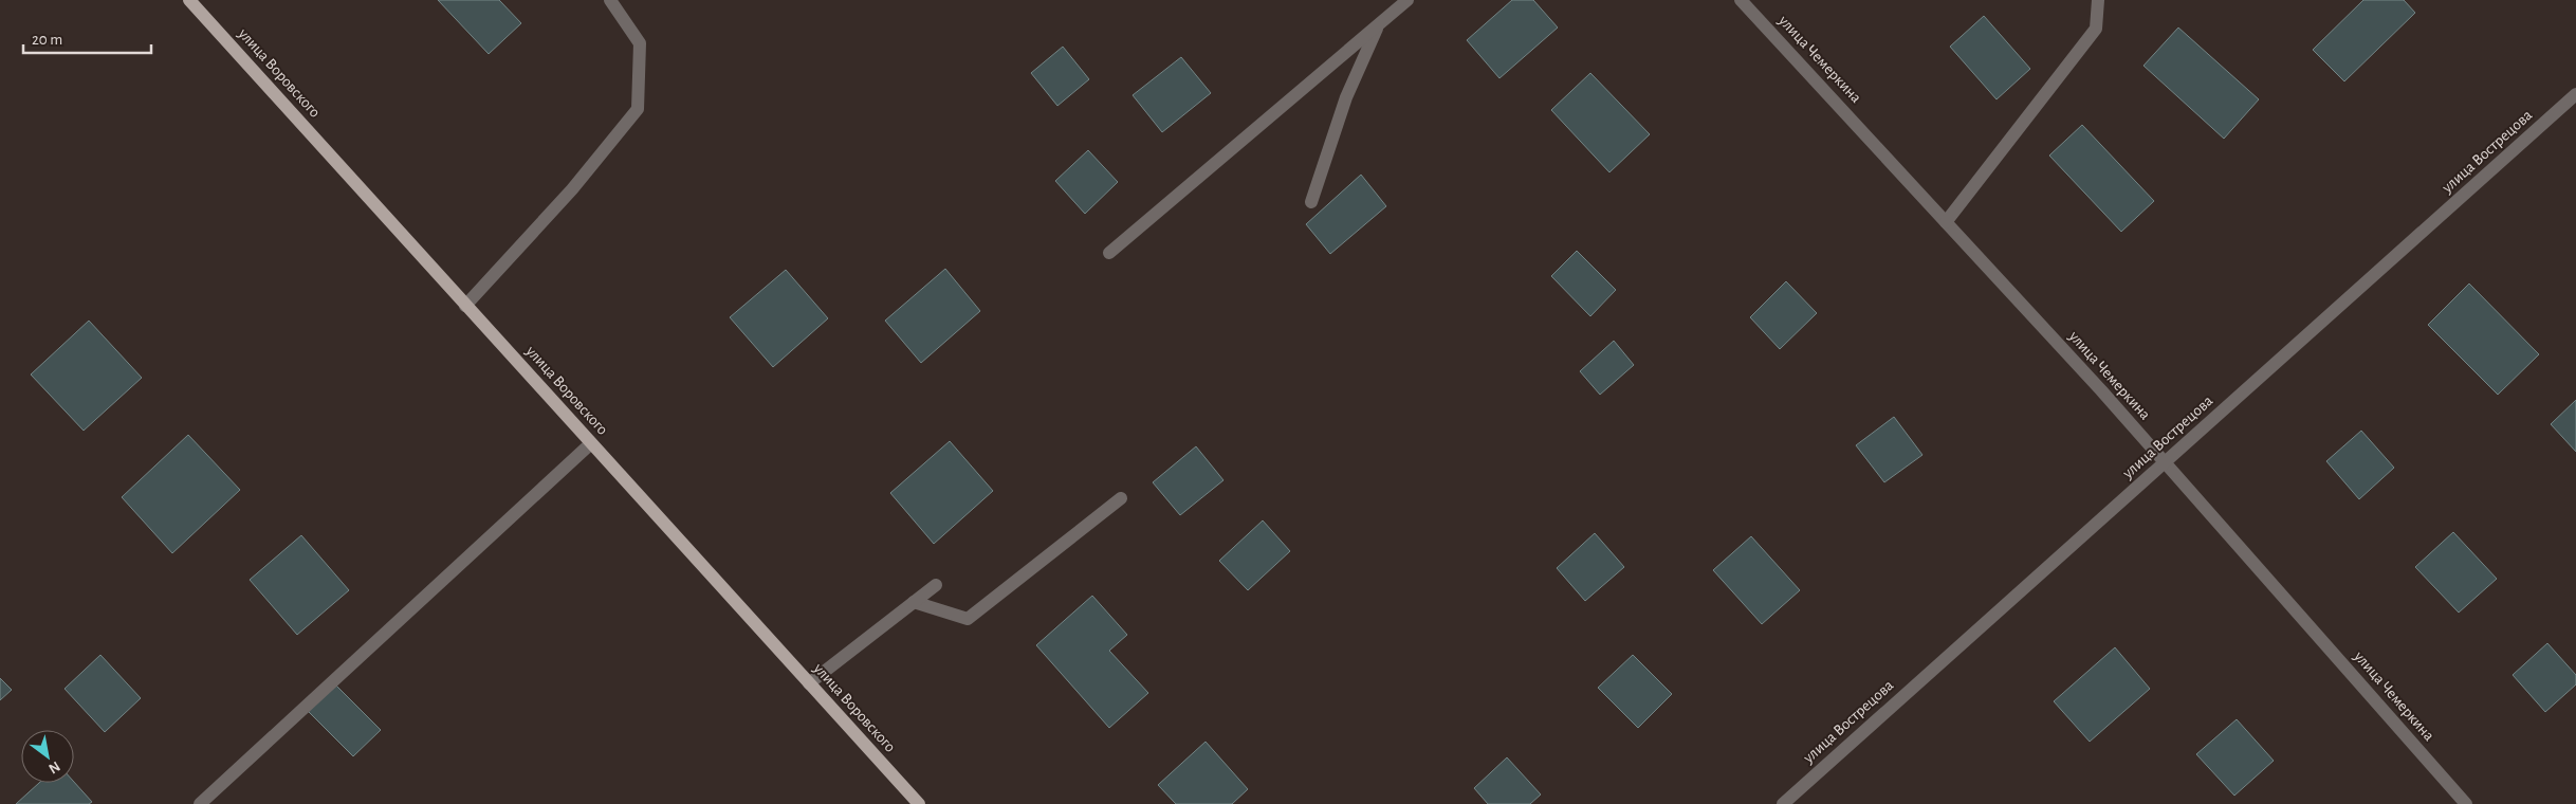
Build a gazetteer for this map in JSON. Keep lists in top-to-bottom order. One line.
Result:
{"streets":{"main road":["улица Воровского"],"street":["улица Чемеркина","улица Вострецова"]},"crossings":[["улица Чемеркина","улица Вострецова"]],"scale_bar":"20 m","north":"bottom right"}
